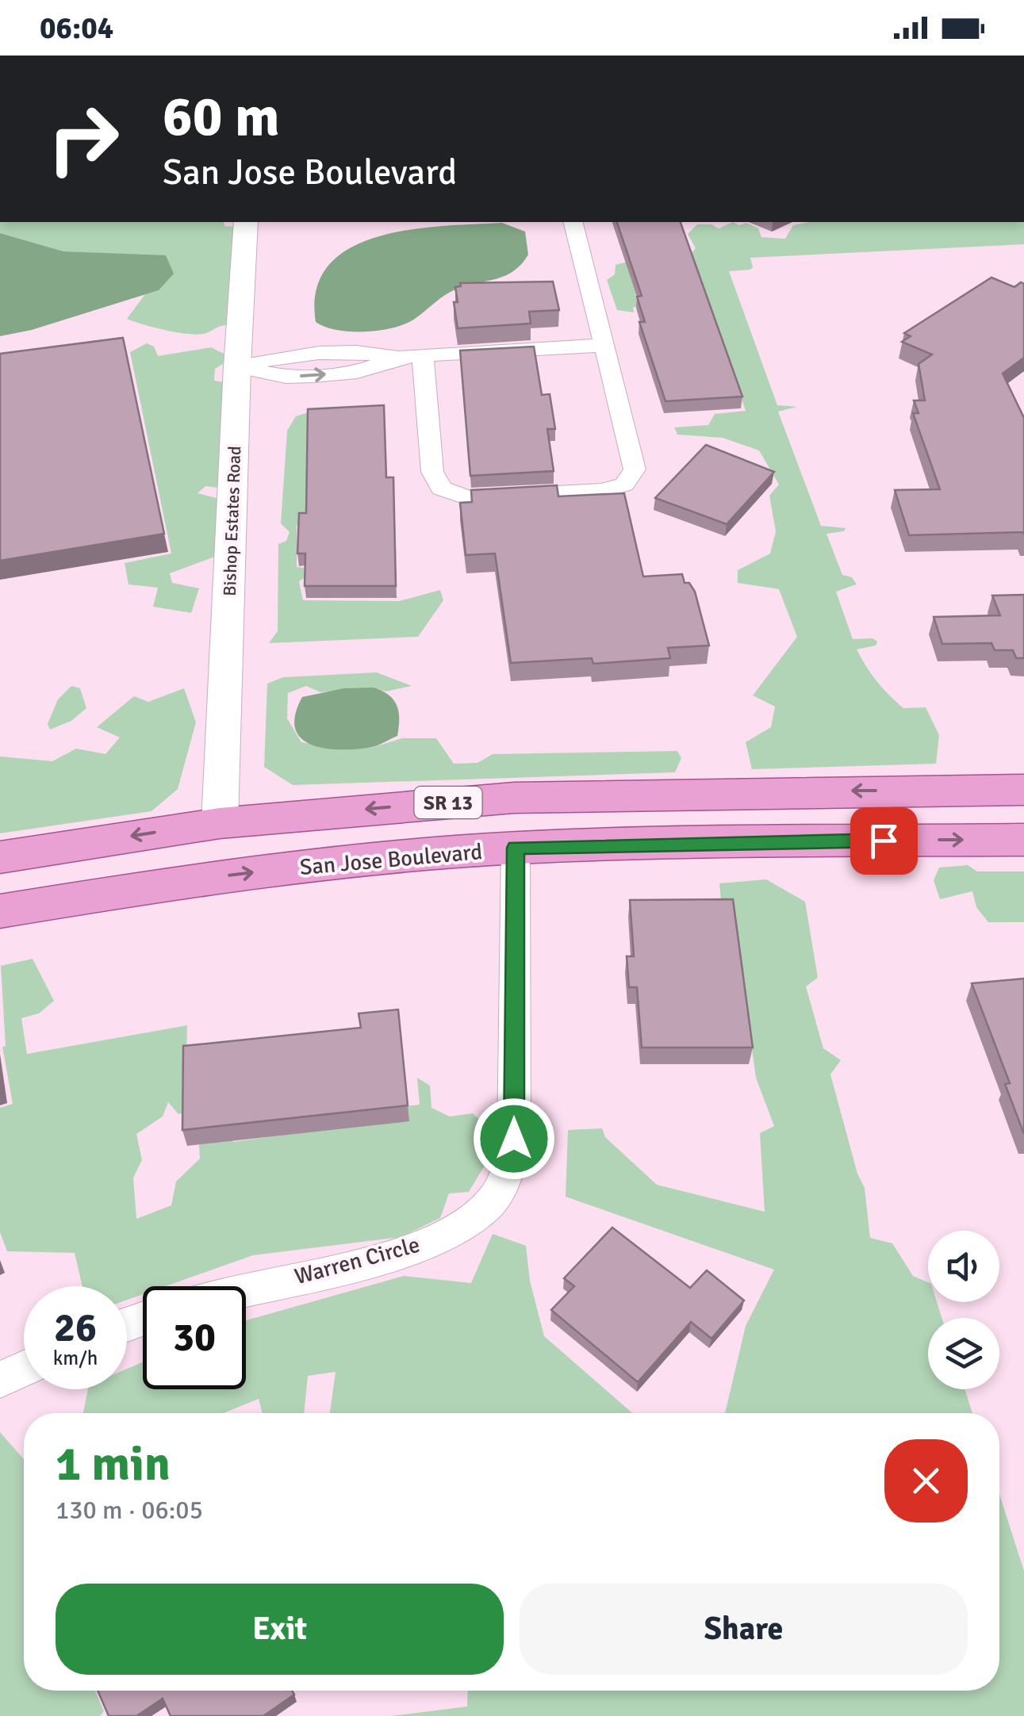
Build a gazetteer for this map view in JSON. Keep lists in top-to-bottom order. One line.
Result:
{"streets":{"main road":["SR 13","San Jose Boulevard"],"street":["Bishop Estates Road","Warren Circle"]},"crossings":[["Bishop Estates Road","SR 13"],["San Jose Boulevard","Warren Circle"]],"page":{"status":"06:04","turn":["60 m","San Jose Boulevard"],"speed":"26 km/h","limit":"30","heading":["1 min","130 m · 06:05"],"buttons":["Exit","Share"]}}
